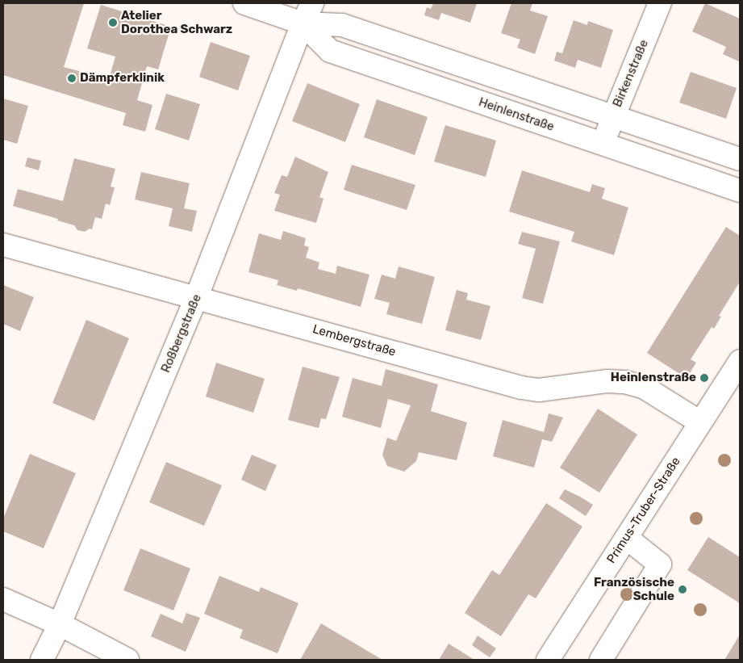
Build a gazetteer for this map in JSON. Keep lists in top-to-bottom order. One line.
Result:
{"streets":{"street":["Birkenstraße","Heinlenstraße","Roßbergstraße","Lembergstraße","Primus-Truber-Straße"]},"crossings":[["Birkenstraße","Heinlenstraße"],["Heinlenstraße","Roßbergstraße"],["Roßbergstraße","Lembergstraße"],["Lembergstraße","Primus-Truber-Straße"]],"places":["Atelier Dorothea Schwarz","Dämpferklinik","Heinlenstraße","Französische Schule"]}
